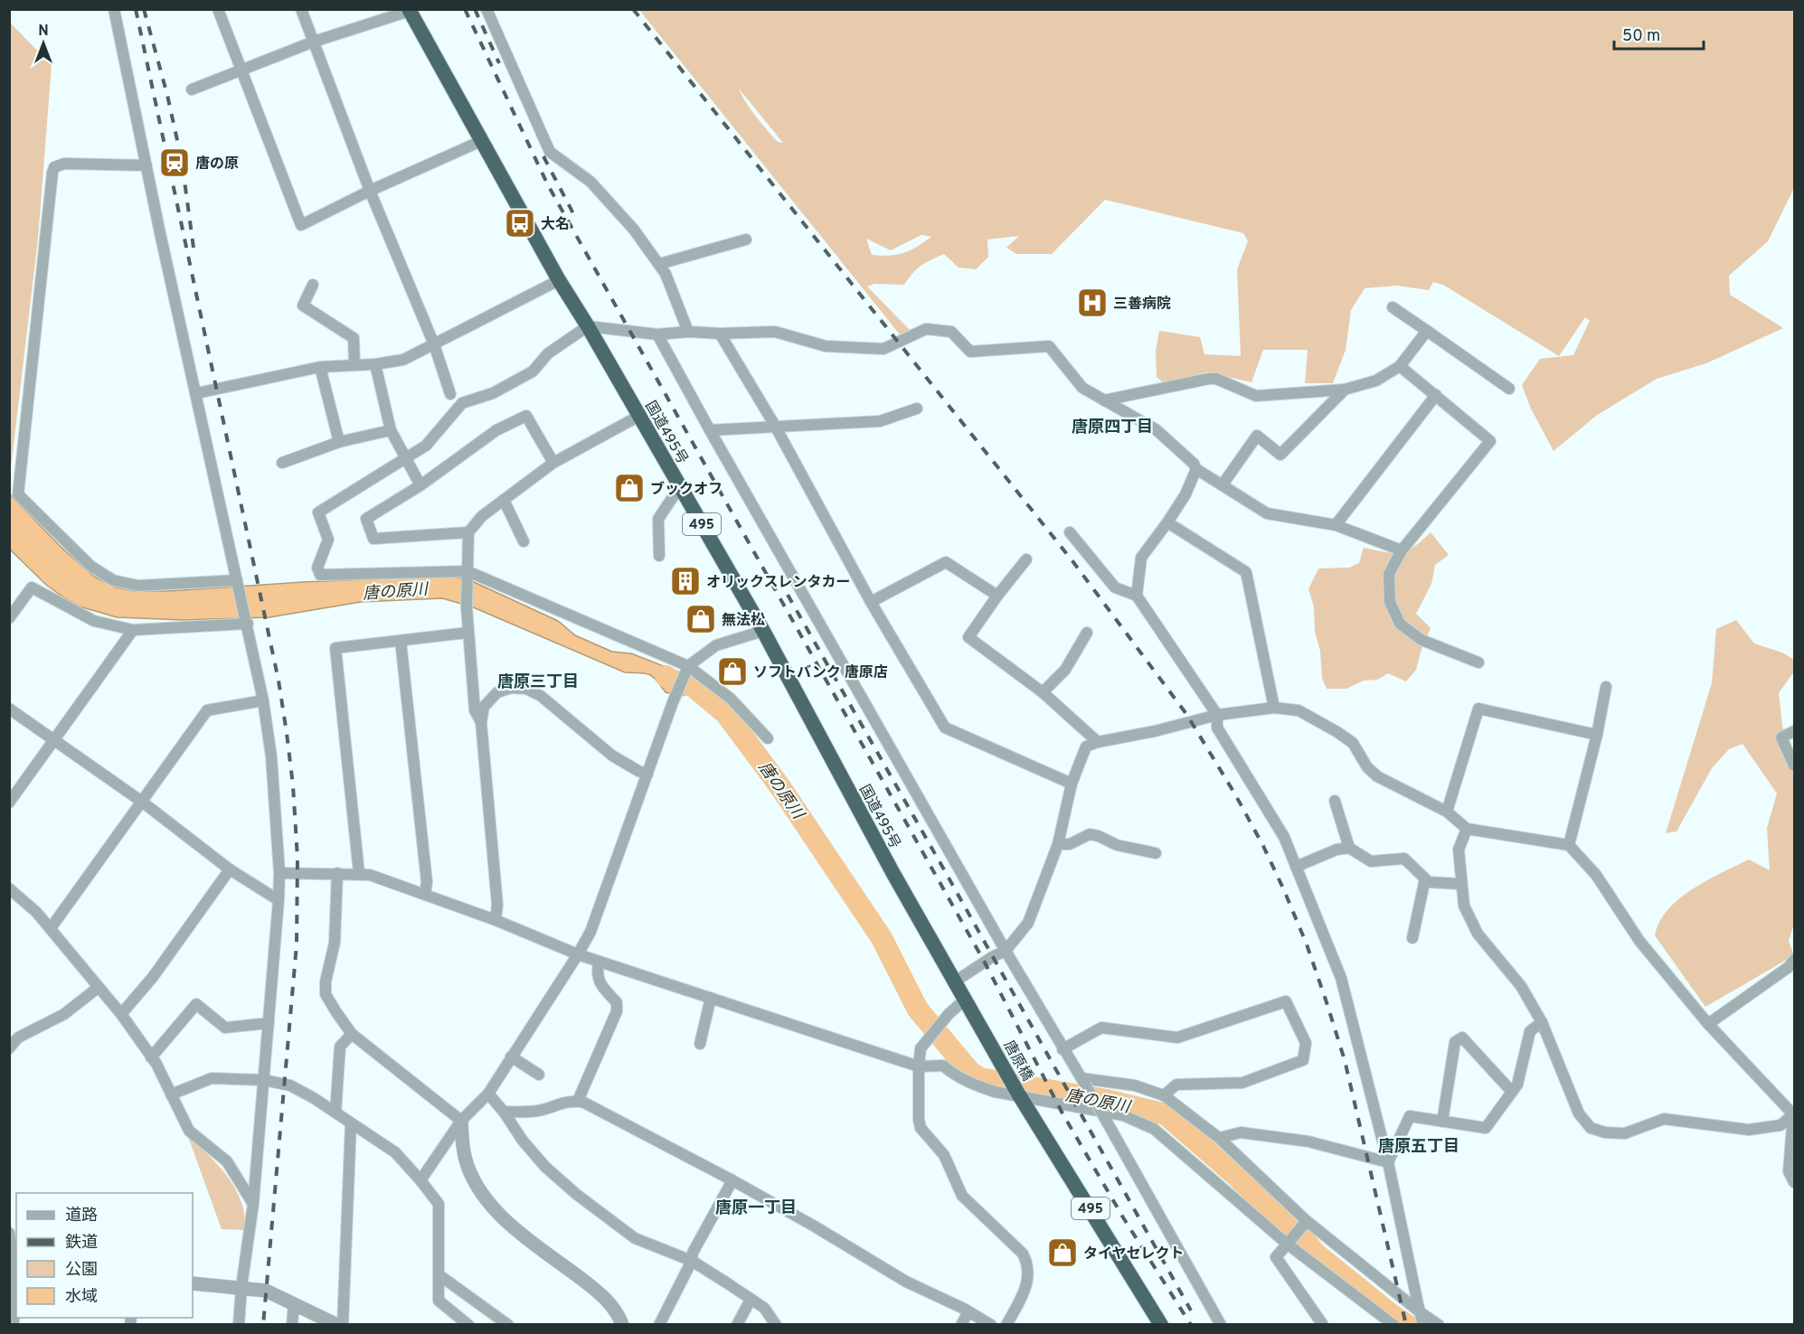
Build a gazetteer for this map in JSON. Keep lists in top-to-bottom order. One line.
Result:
{"streets":{"highway":["国道495号","495","唐原橋"]},"crossings":[["国道495号","唐原橋"],["495","唐原橋"]],"districts":["唐原四丁目","唐原三丁目","唐原五丁目","唐原一丁目"],"water":["唐の原川"],"places":{"station":["唐の原"],"bus stop":["大名"],"hospital":["三善病院"],"shop":["ブックオフ","無法松","ソフトバンク 唐原店","タイヤセレクト"],"building":["オリックスレンタカー"]},"legend":["道路","鉄道","公園","水域"],"scale_bar":"50 m","north":"top"}
